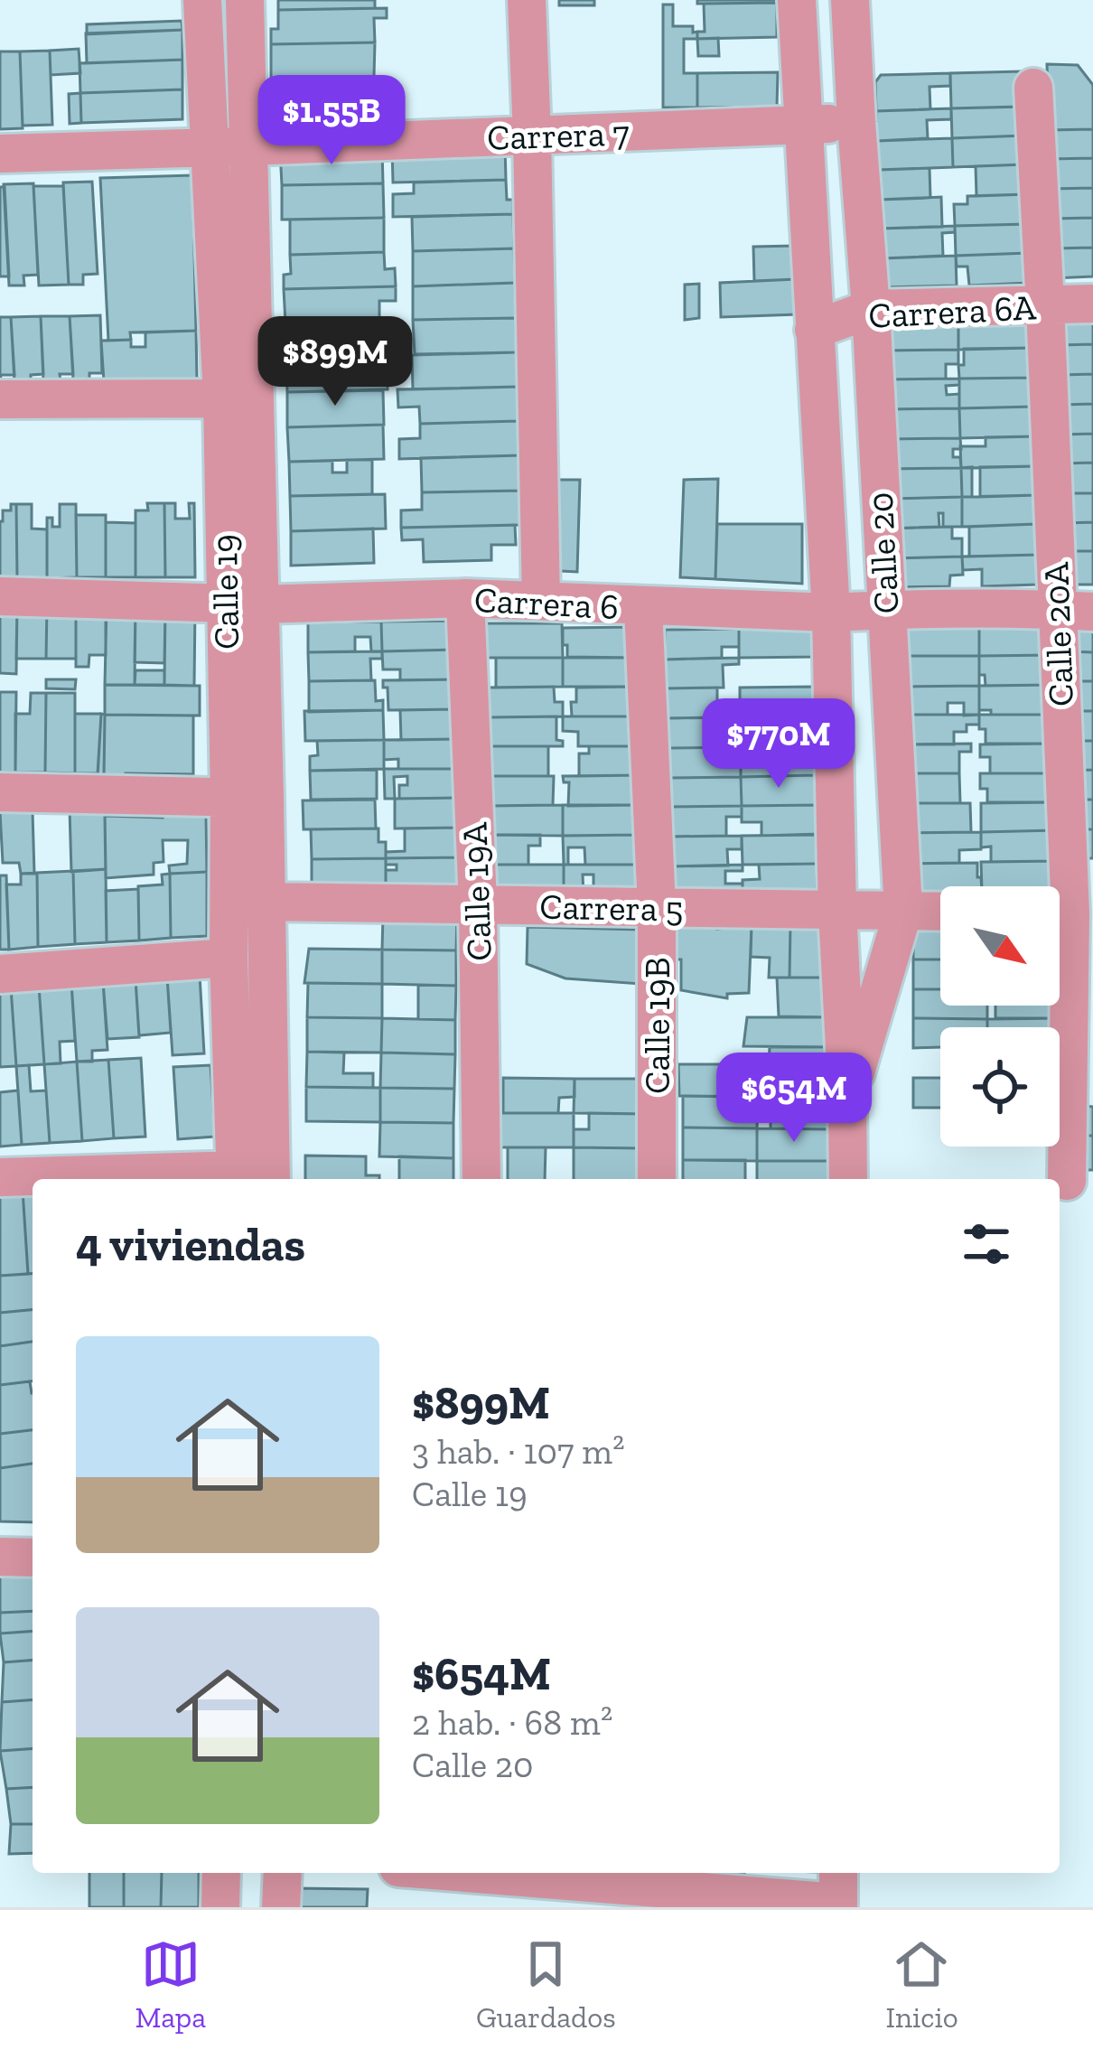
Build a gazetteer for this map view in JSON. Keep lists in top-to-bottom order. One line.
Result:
{"streets":{"street":["Carrera 7","Carrera 6A","Calle 20","Calle 19","Carrera 6","Calle 20A","Calle 19A","Carrera 5","Calle 19B"]},"crossings":[["Carrera 7","Calle 20"],["Carrera 7","Calle 19"],["Carrera 6A","Calle 20"],["Carrera 6A","Calle 20A"],["Calle 20","Carrera 6"],["Calle 20","Carrera 5"],["Calle 19","Carrera 6"],["Calle 19","Carrera 5"],["Carrera 6","Calle 20A"],["Carrera 6","Calle 19A"],["Carrera 6","Calle 19B"],["Calle 19A","Carrera 5"],["Carrera 5","Calle 19B"]],"north":"bottom right","page":{"price":["$1.55B","$899M","$770M","$654M"],"heading":"4 viviendas","list":[{"name":"$899M","note":"3 hab. · 107 m² · Calle 19"},{"name":"$654M","note":"2 hab. · 68 m² · Calle 20"}],"tabs":["Mapa","Guardados","Inicio"]}}
